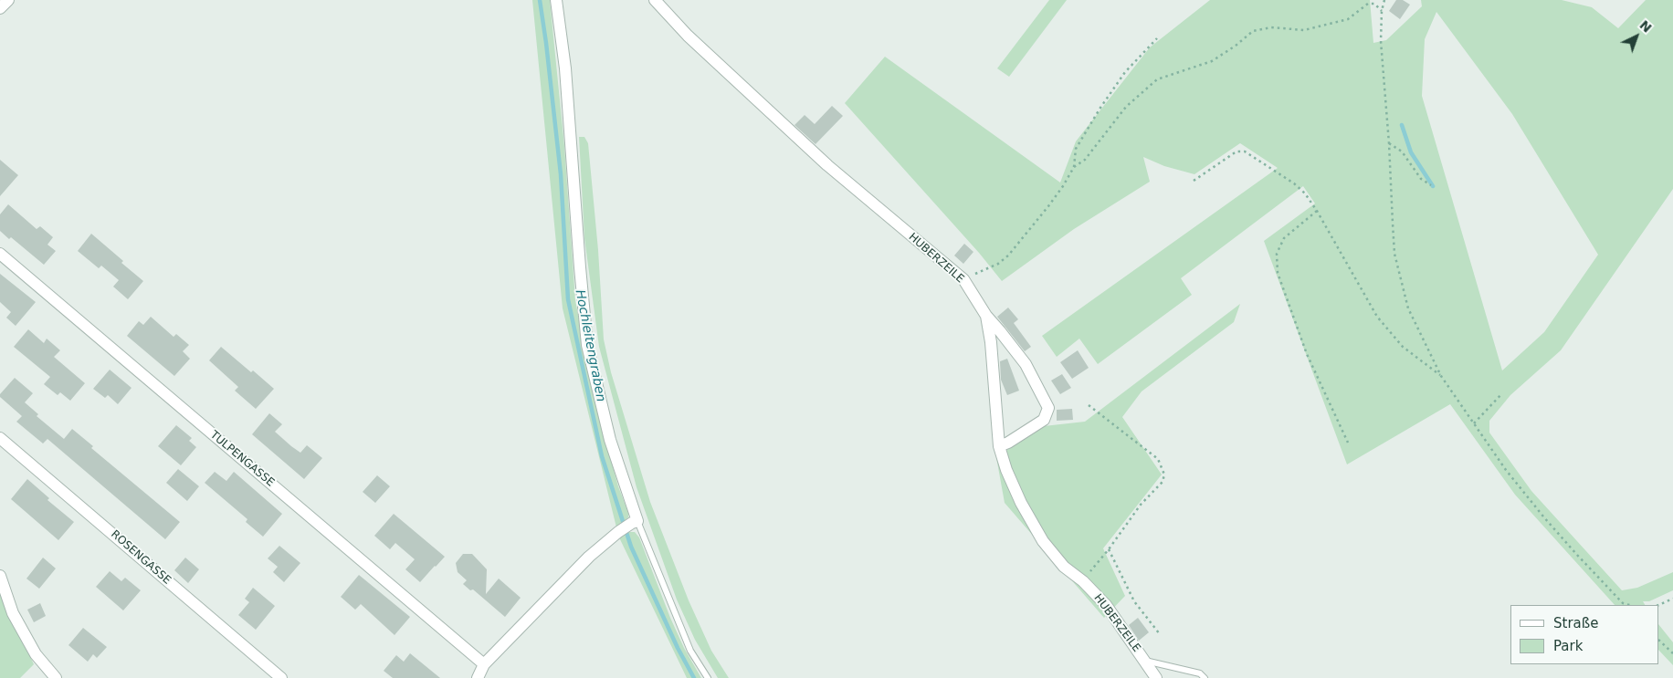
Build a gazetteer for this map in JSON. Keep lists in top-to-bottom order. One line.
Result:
{"streets":{"street":["HUBERZEILE","TULPENGASSE","ROSENGASSE"]},"water":["Hochleitengraben"],"legend":["Straße","Park"],"north":"top right"}
